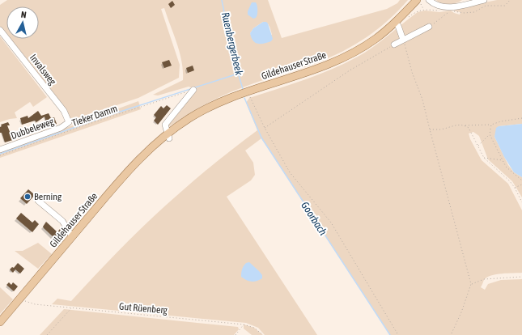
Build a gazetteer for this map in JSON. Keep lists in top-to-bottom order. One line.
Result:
{"streets":{"main road":["Gildehauser Straße"],"street":["Invalsweg","Dubbeleweg"],"path":["Tieker Damm","Gut Rüenberg"]},"crossings":[["Gildehauser Straße","Gut Rüenberg"],["Invalsweg","Dubbeleweg"]],"water":["Ruenbergerbeek","Goorbach"],"places":["Berning"],"north":"top"}
